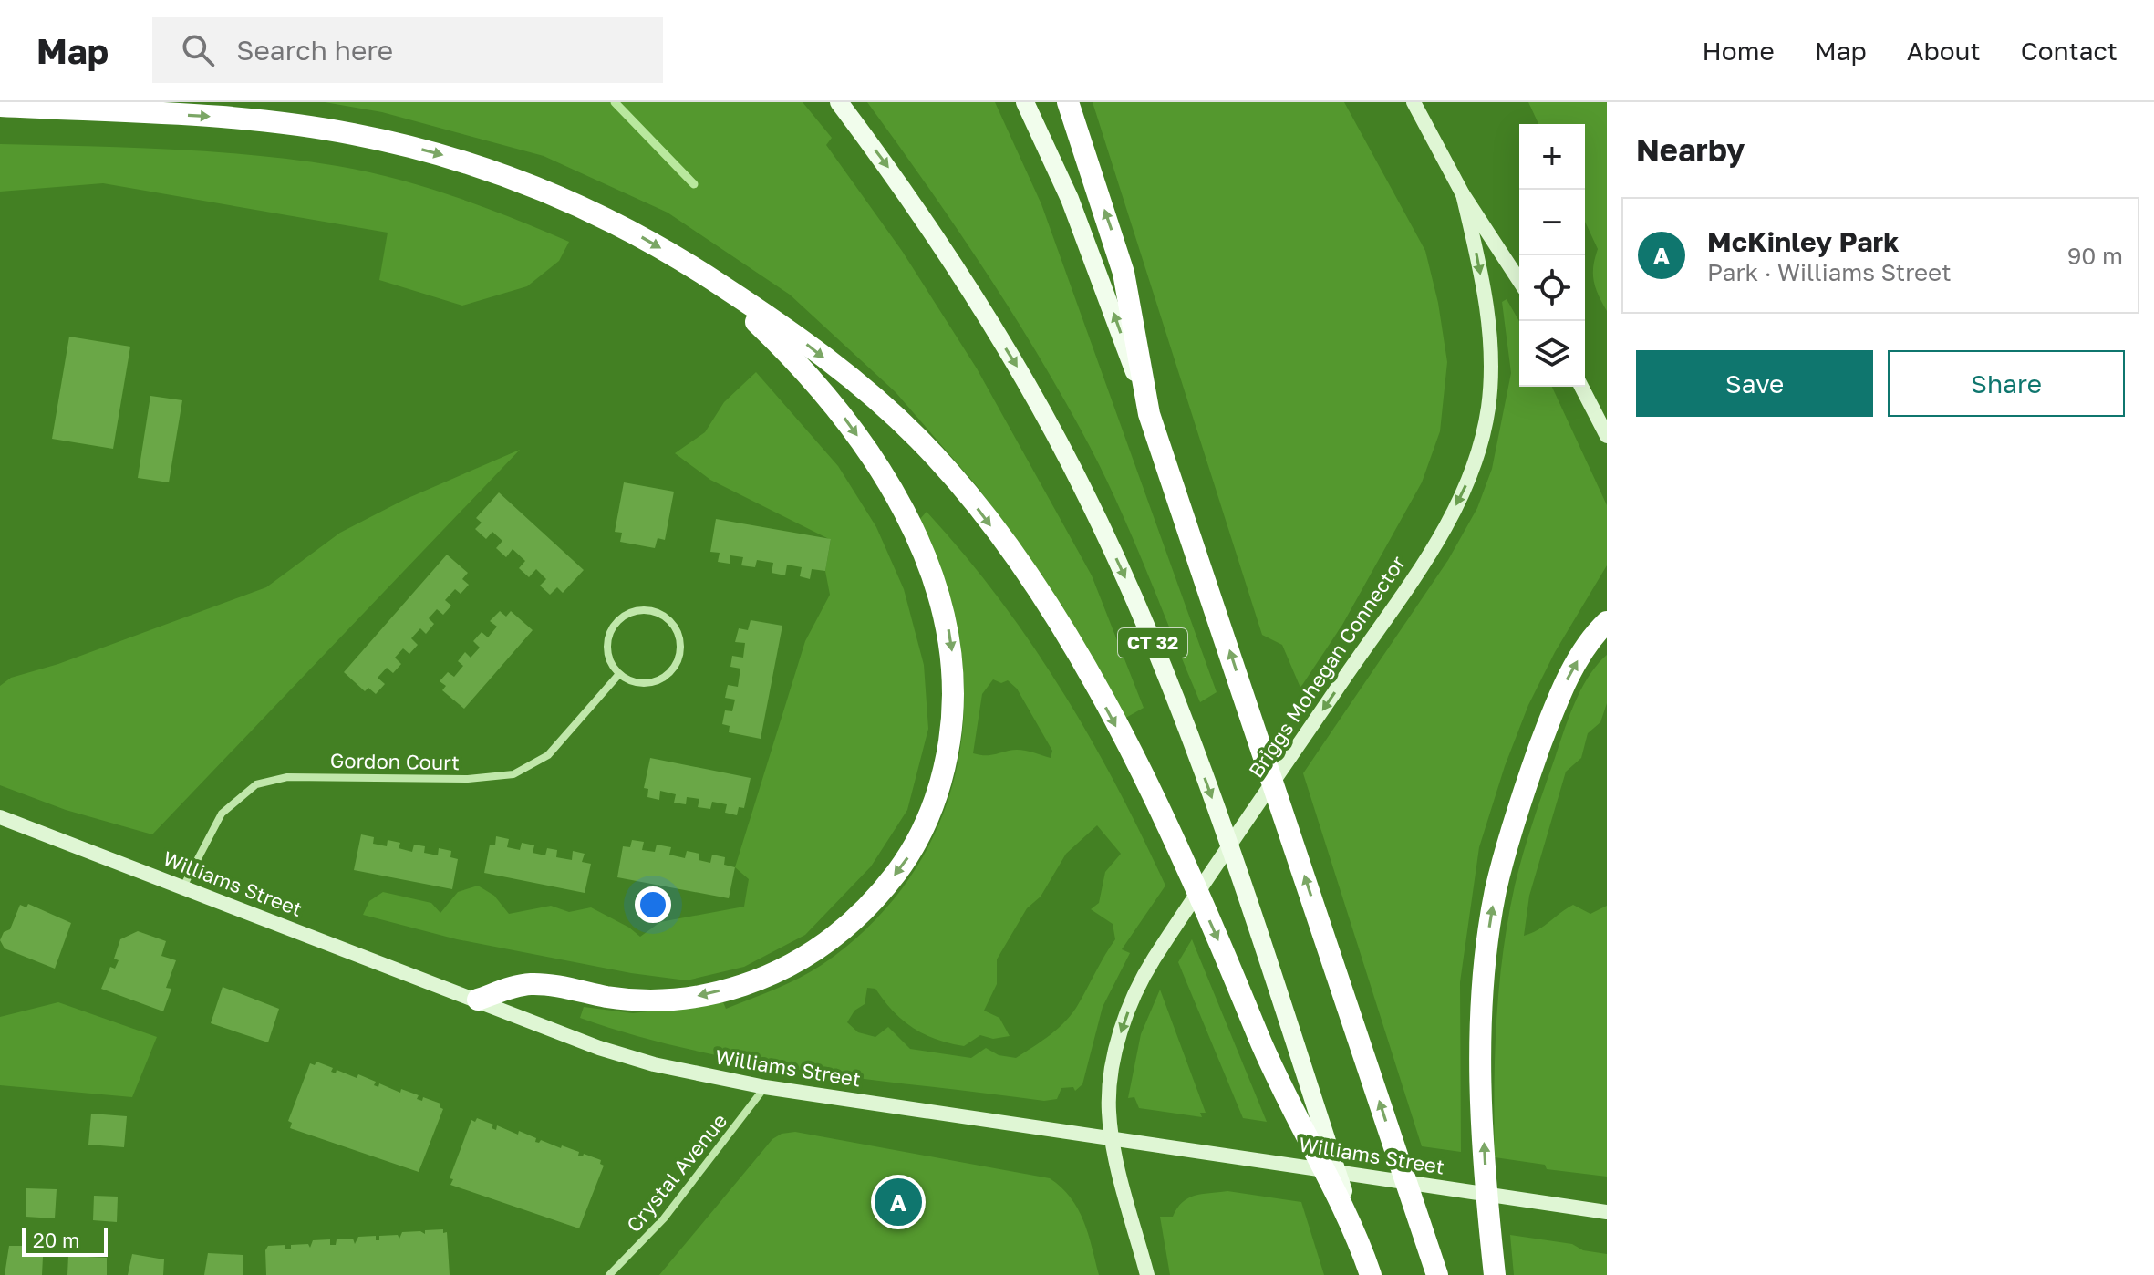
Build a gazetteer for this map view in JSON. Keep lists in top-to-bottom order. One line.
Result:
{"streets":{"highway":["CT 32"],"main road":["Briggs Mohegan Connector","Williams Street"],"street":["Gordon Court","Crystal Avenue"]},"crossings":[["Briggs Mohegan Connector","Williams Street"],["Gordon Court","Williams Street"],["Williams Street","Crystal Avenue"]],"one_way":["Briggs Mohegan Connector"],"scale_bar":"20 m","page":{"header":"Map","search":"Search here","nav":["Home","Map","About","Contact"],"heading":"Nearby","map_buttons":["+","−"],"list":[{"mark":"A","name":"McKinley Park","note":"Park · Williams Street","value":"90 m"}],"buttons":["Save","Share"],"pins":"A","scale":"20 m"}}
